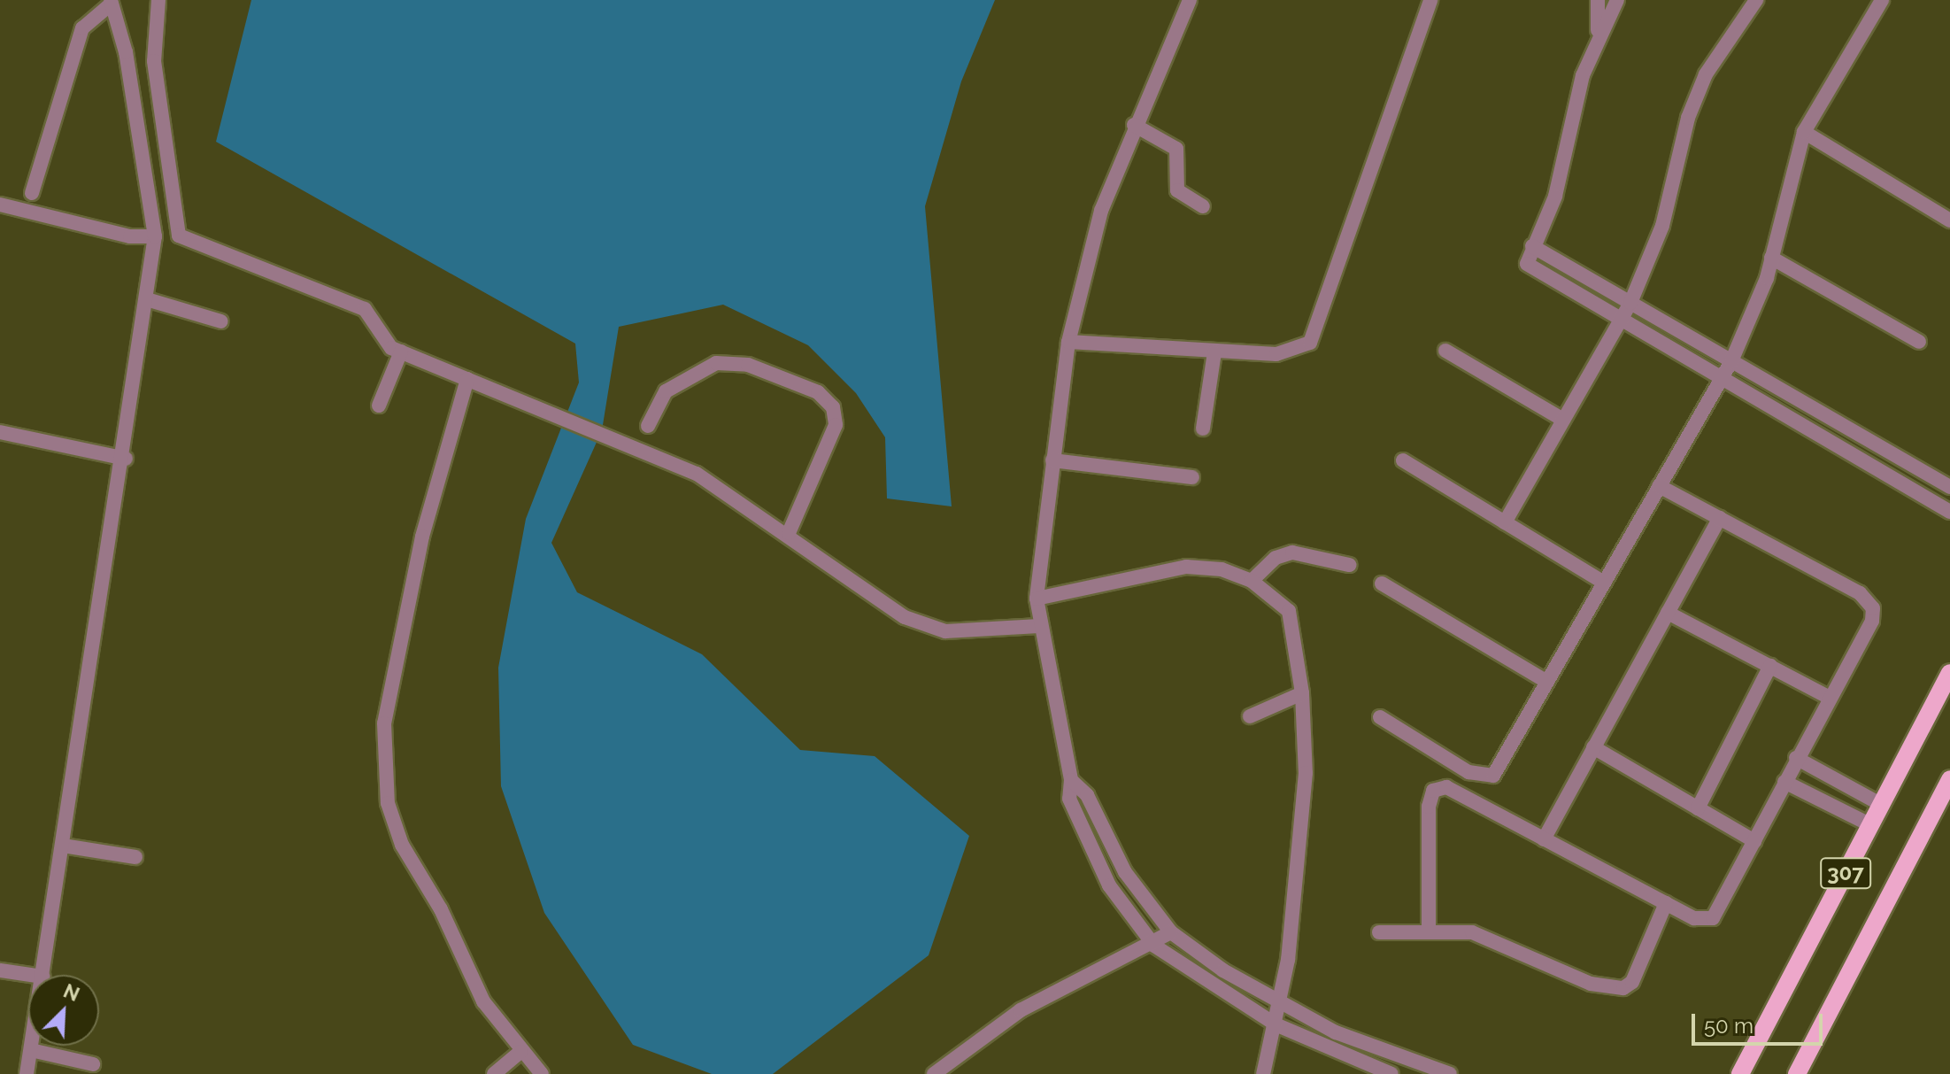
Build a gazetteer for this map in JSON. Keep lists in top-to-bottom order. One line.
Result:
{"streets":{"main road":["307"]},"scale_bar":"50 m","north":"top right"}
